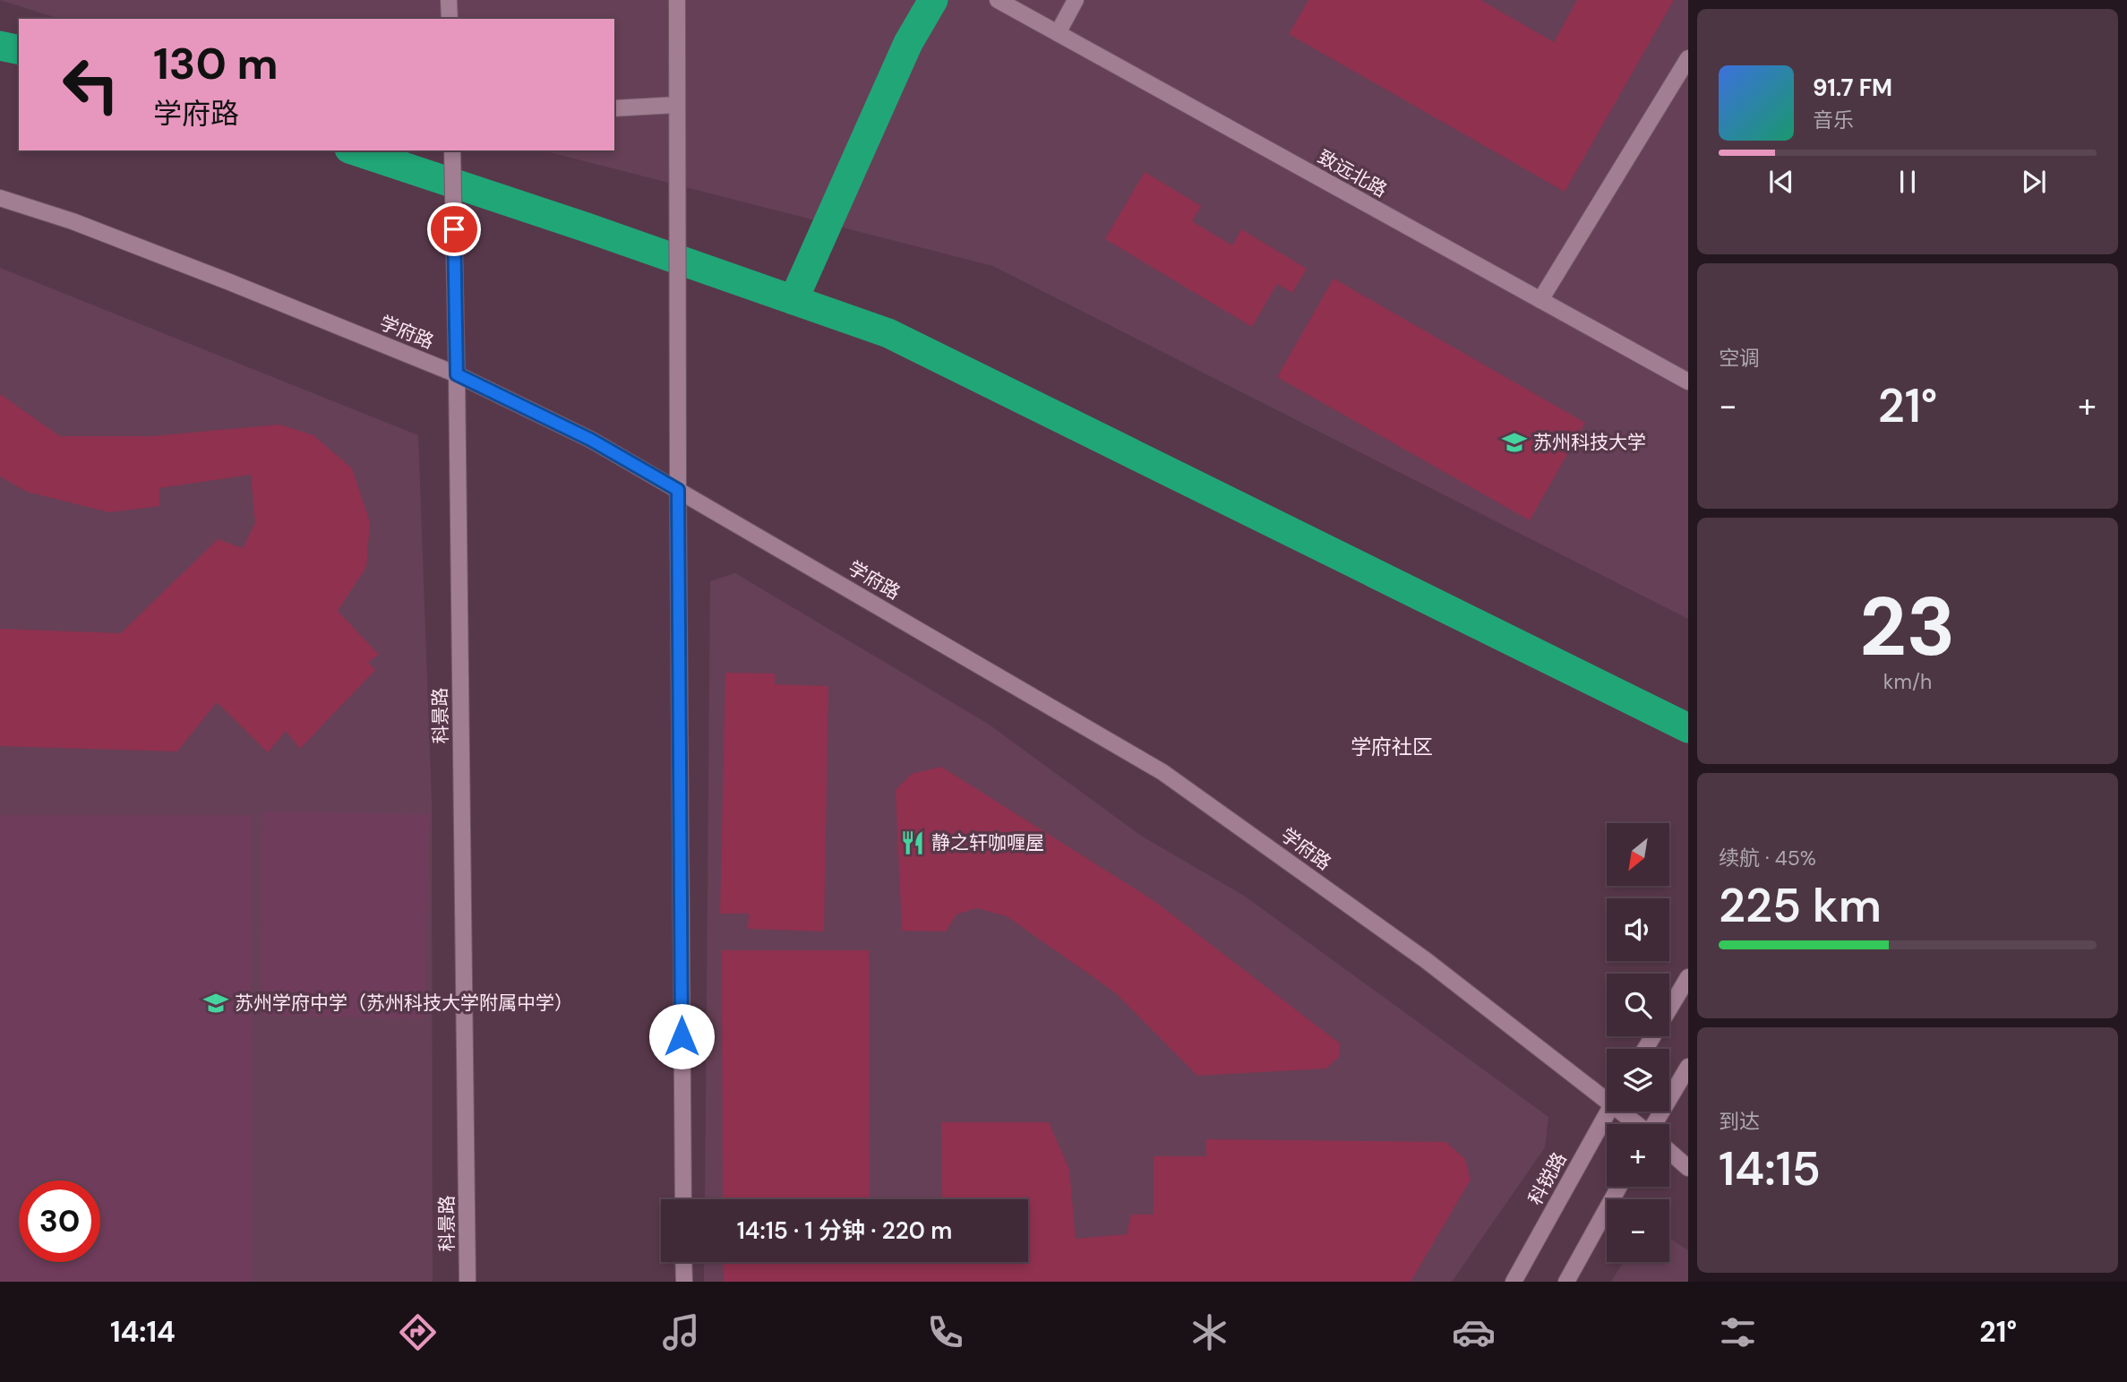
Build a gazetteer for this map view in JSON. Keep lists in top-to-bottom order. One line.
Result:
{"streets":{"street":["致远北路","学府路","科景路","科锐路"]},"crossings":[["学府路","科景路"]],"districts":["学府社区"],"places":{"school or university":["苏州科技大学","苏州学府中学（苏州科技大学附属中学）"],"restaurant":["静之轩咖喱屋"]},"north":"bottom left","page":{"turn":["130 m","学府路"],"song":["91.7 FM","音乐"],"tile":["空调",["23","km/h"],["续航 · 45%","225 km"],["到达","14:15"]],"heat":["−","21°","+"],"map_buttons":["+","−"],"limit":"30","trip":"14:15 · 1 分钟 · 220 m","tabs":["14:14","21°"]}}
